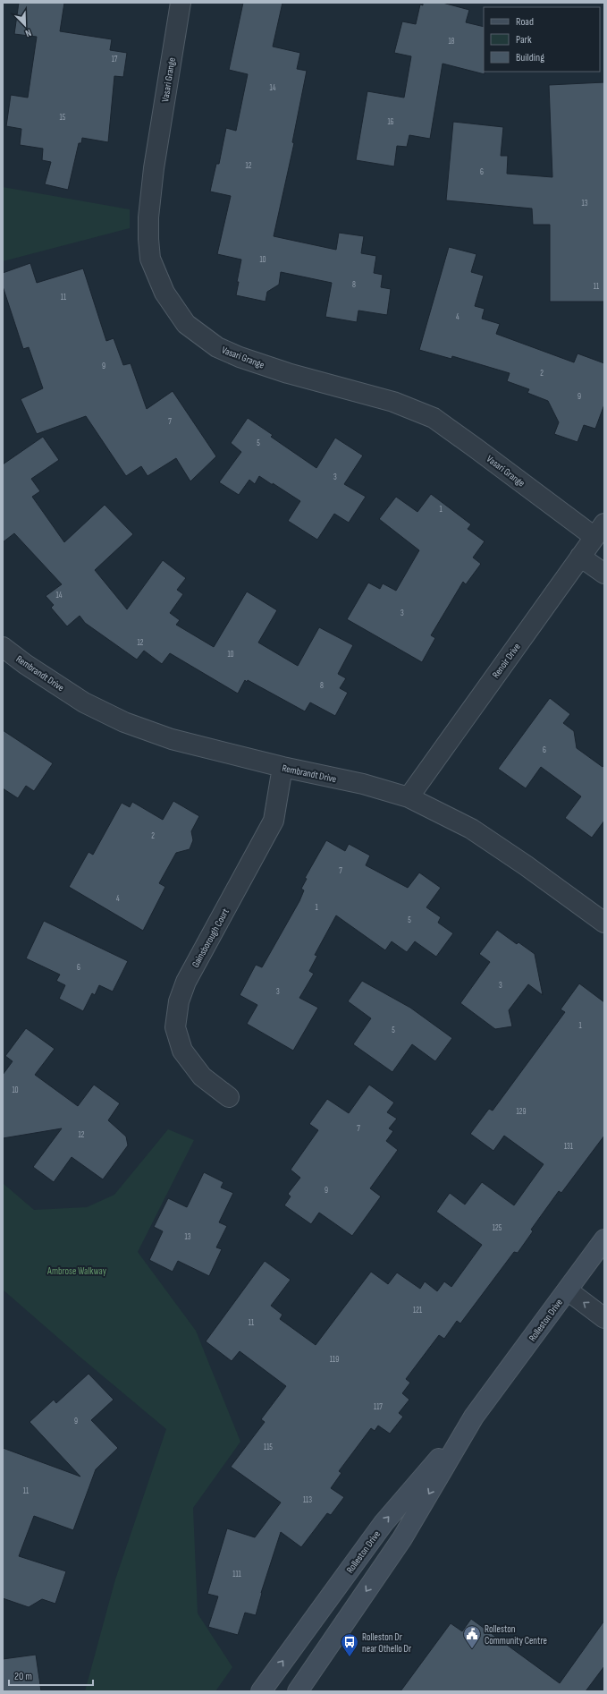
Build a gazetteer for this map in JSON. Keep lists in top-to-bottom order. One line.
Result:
{"streets":{"main road":["Rolleston Drive"],"street":["Vasari Grange","Renoir Drive","Rembrandt Drive","Gainsborough Court"]},"crossings":[["Vasari Grange","Renoir Drive"],["Renoir Drive","Rembrandt Drive"],["Rembrandt Drive","Gainsborough Court"]],"parks":["Ambrose Walkway"],"places":{"public building":["Rolleston Community Centre"],"bus stop":["Rolleston Dr near Othello Dr"]},"house_numbers":["18","17","14","15","16","12","6","13","10","8","11","11","4","9","2","9","7","5","3","1","14","3","12","10","8","6","2","7","4","1","5","6","3","3","1","5","10","129","7","12","131","9","125","13","121","11","119","117","9","115","11","113","111"],"legend":["Road","Park","Building"],"scale_bar":"20 m","north":"bottom right"}
